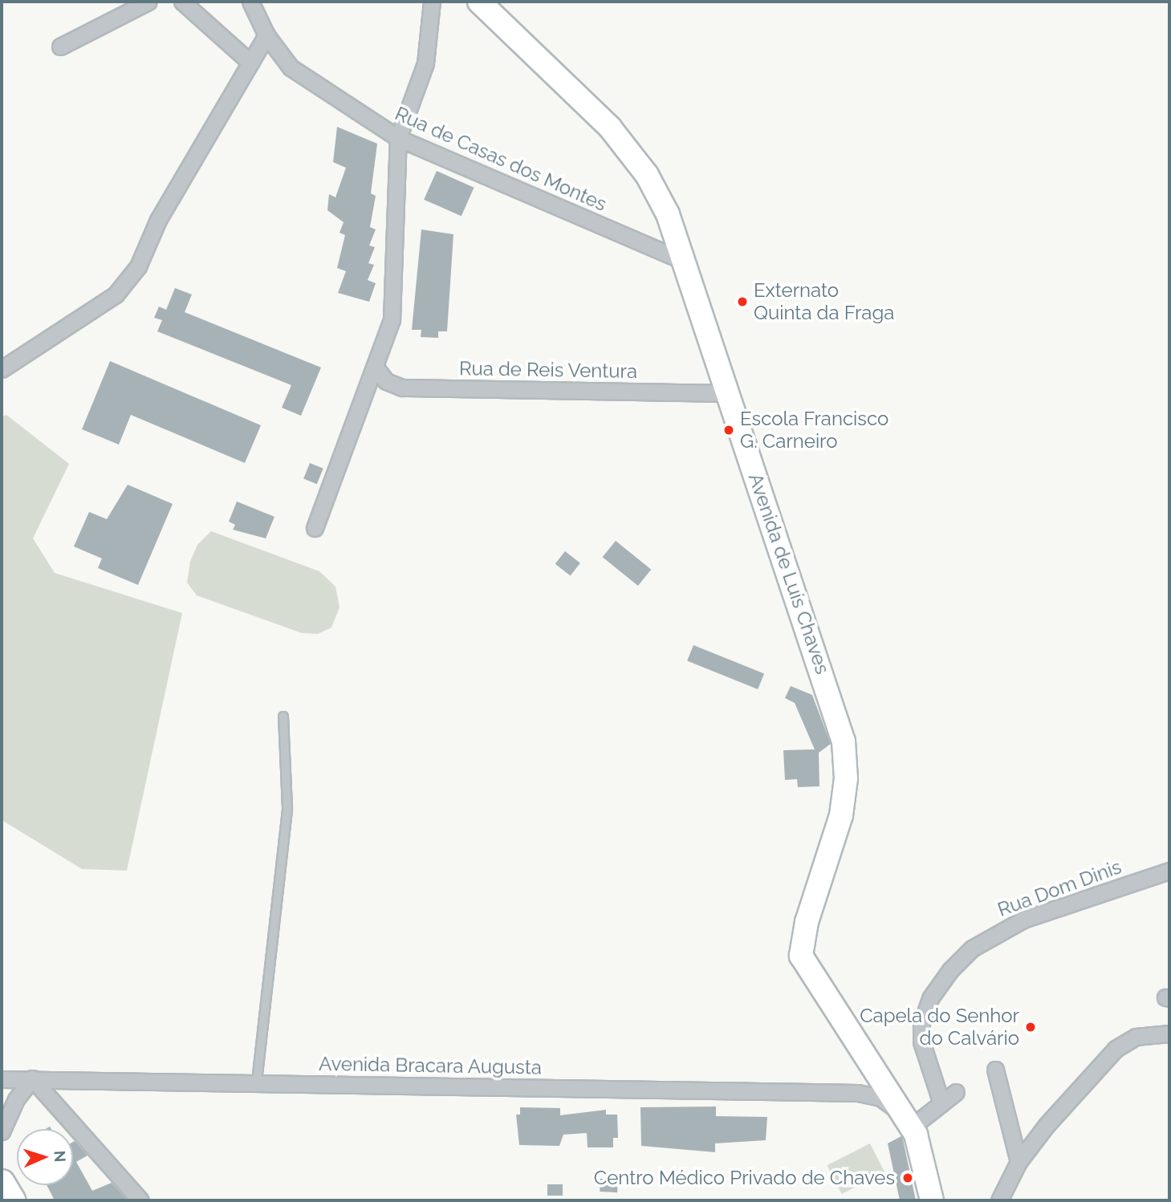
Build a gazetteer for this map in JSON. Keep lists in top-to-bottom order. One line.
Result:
{"streets":{"main road":["Avenida de Luís Chaves"],"street":["Rua de Casas dos Montes","Rua de Reis Ventura","Rua Dom Dinis","Avenida Bracara Augusta"]},"crossings":[["Rua de Casas dos Montes","Avenida de Luís Chaves"],["Rua de Reis Ventura","Avenida de Luís Chaves"],["Avenida de Luís Chaves","Avenida Bracara Augusta"]],"places":["Externato Quinta da Fraga","Escola Francisco G. Carneiro","Capela do Senhor do Calvário","Centro Médico Privado de Chaves"],"north":"right"}
